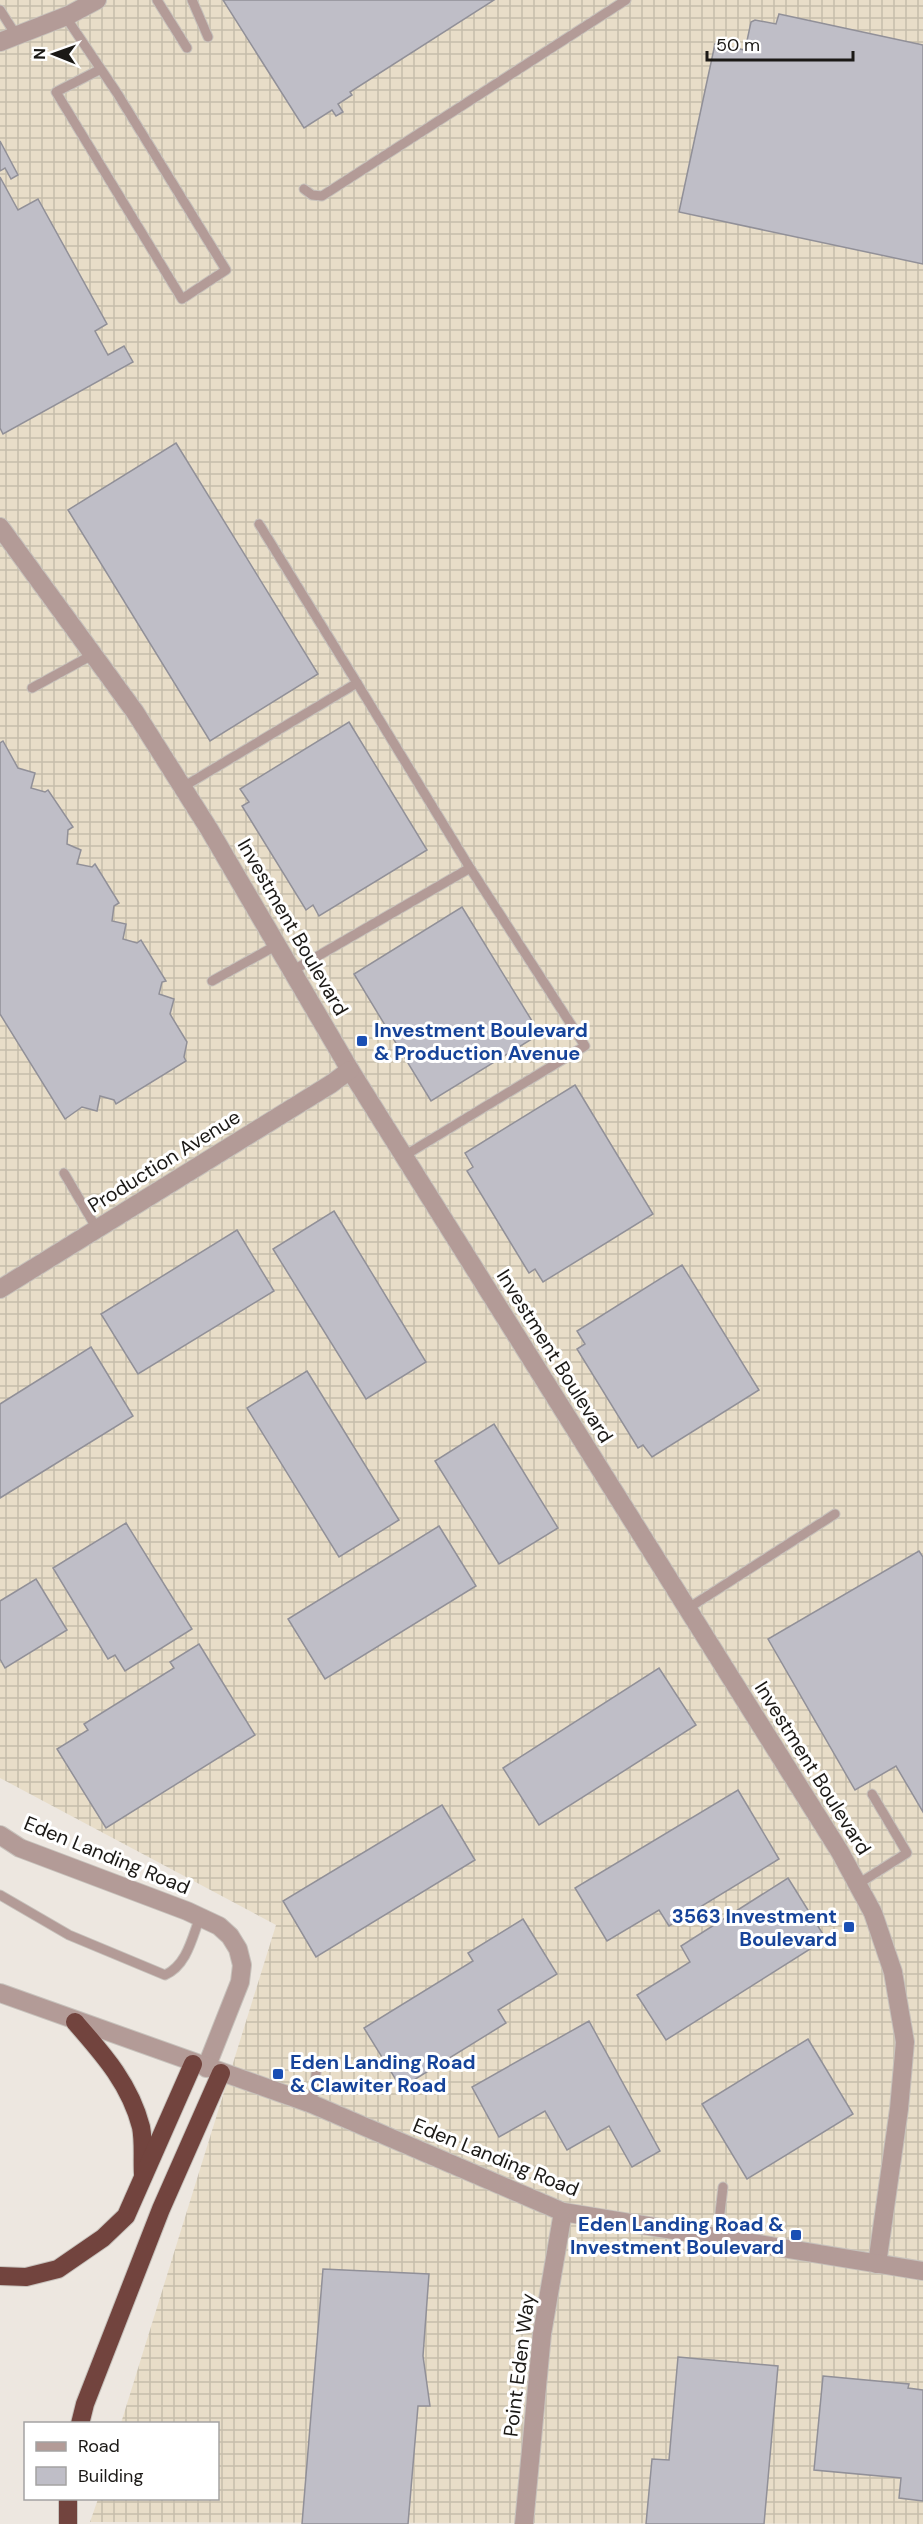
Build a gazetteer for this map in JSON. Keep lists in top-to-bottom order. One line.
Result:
{"streets":{"street":["Investment Boulevard","Production Avenue","Eden Landing Road","Point Eden Way"]},"crossings":[["Investment Boulevard","Production Avenue"],["Investment Boulevard","Eden Landing Road"],["Eden Landing Road","Point Eden Way"]],"places":{"transit":["Investment Boulevard & Production Avenue","3563 Investment Boulevard","Eden Landing Road & Clawiter Road","Eden Landing Road & Investment Boulevard"]},"legend":["Road","Building"],"scale_bar":"50 m","north":"left"}
